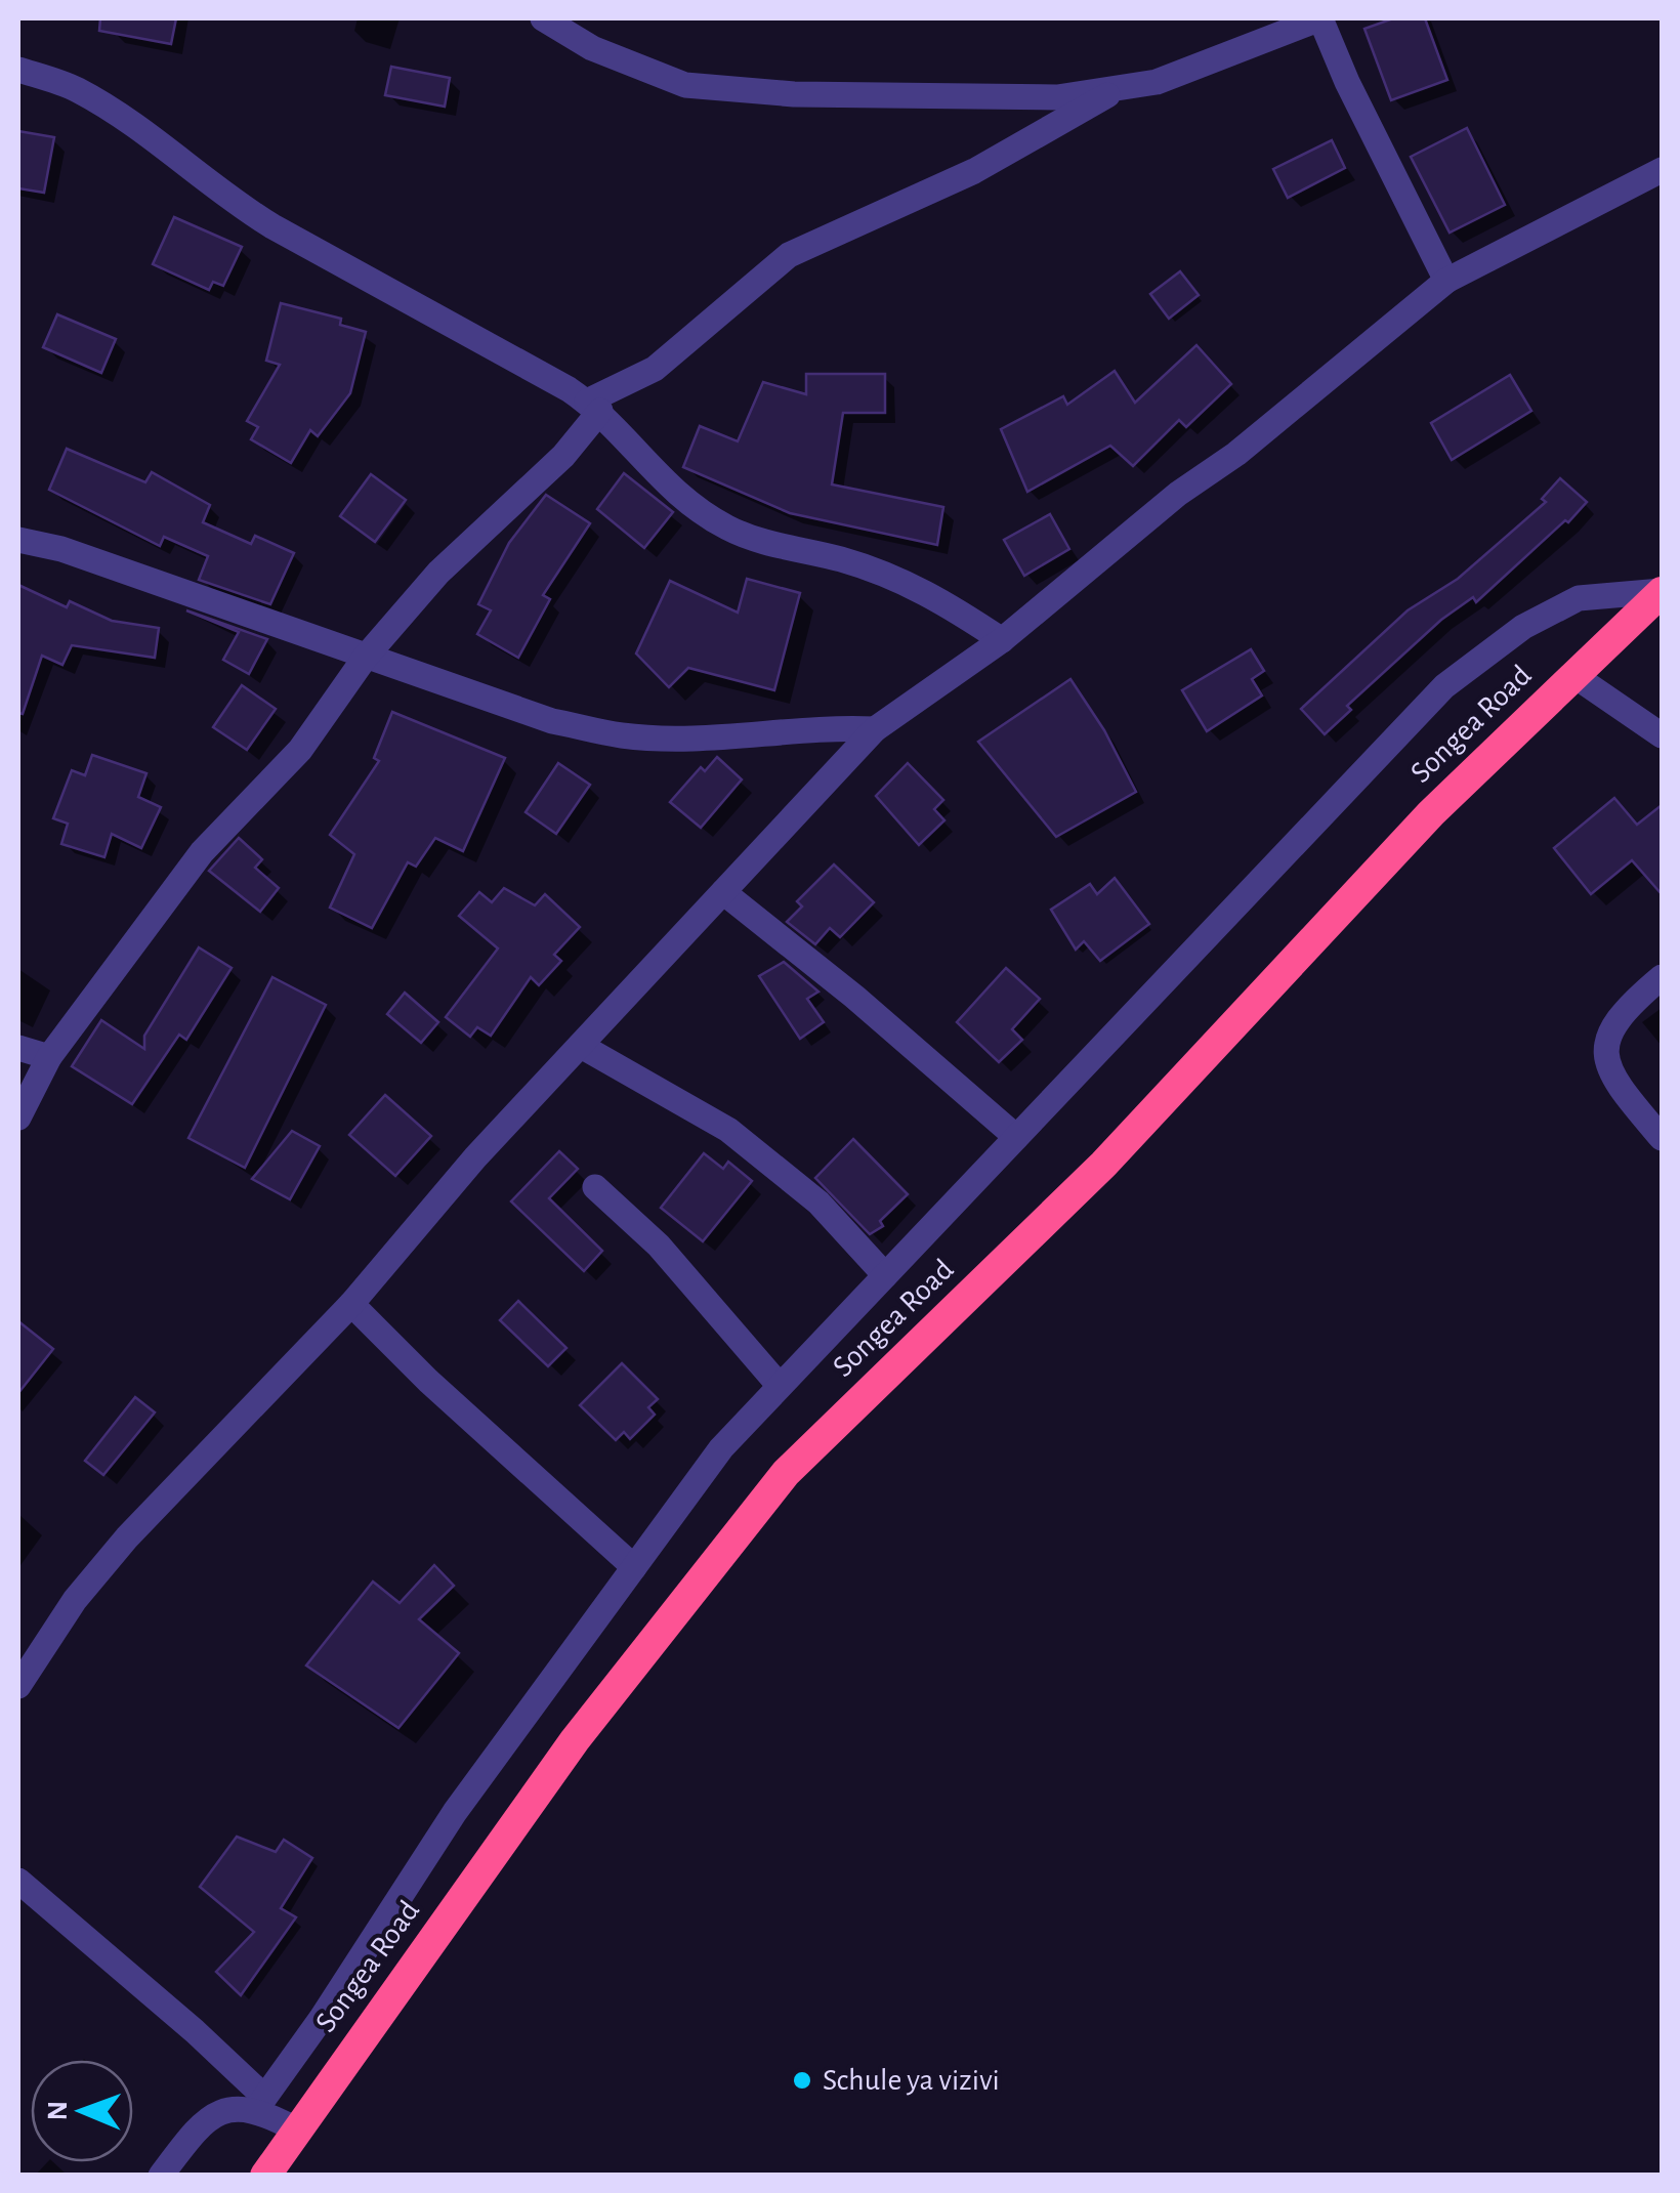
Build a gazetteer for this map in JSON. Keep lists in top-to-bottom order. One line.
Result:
{"streets":{"highway":["Songea Road"]},"places":["Schule ya vizivi"],"north":"left"}
